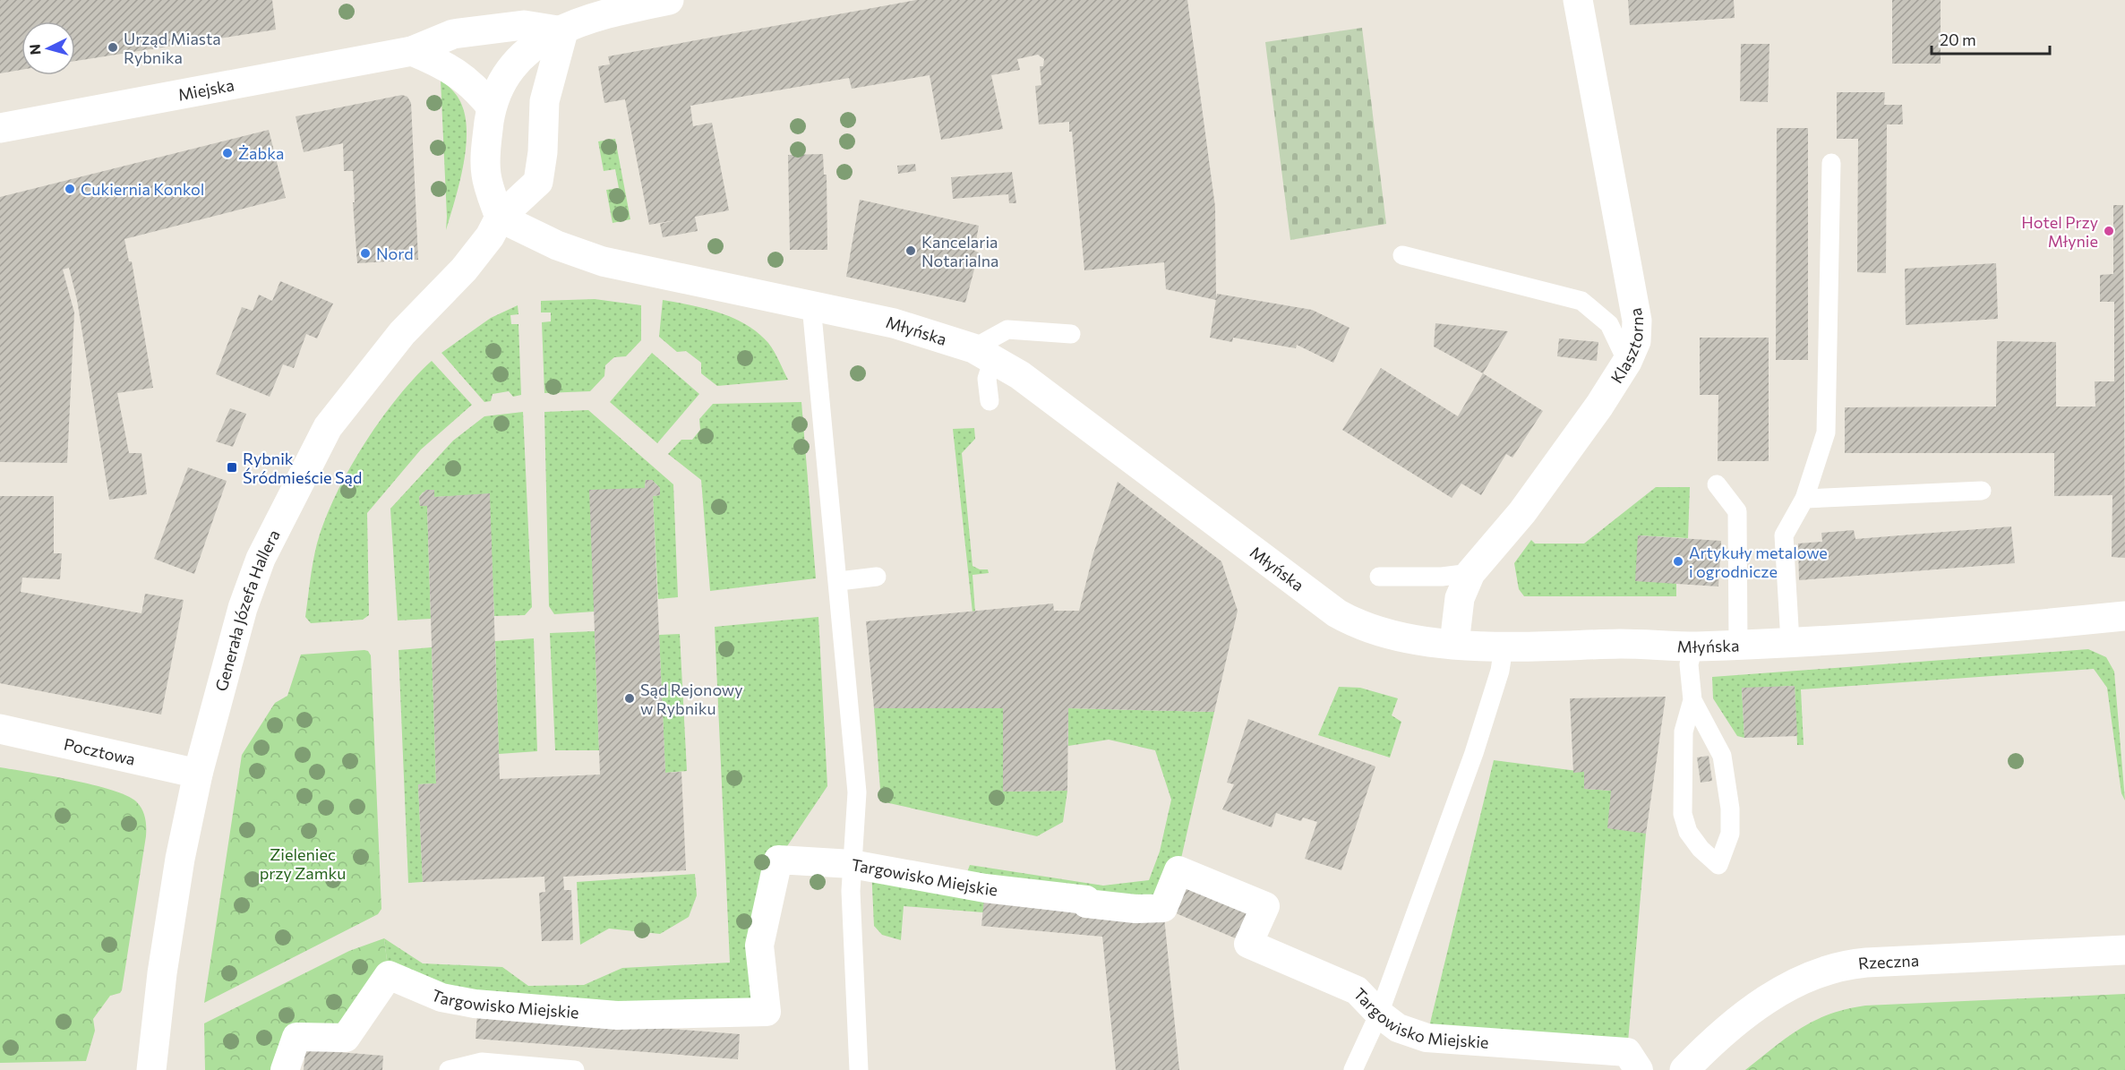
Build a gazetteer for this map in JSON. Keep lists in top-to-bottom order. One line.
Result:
{"streets":{"street":["Miejska","Młyńska","Klasztorna","Generała Józefa Hallera","Pocztowa","Targowisko Miejskie","Rzeczna"]},"crossings":[["Miejska","Generała Józefa Hallera"],["Młyńska","Klasztorna"],["Młyńska","Generała Józefa Hallera"],["Generała Józefa Hallera","Pocztowa"]],"parks":["Zieleniec przy Zamku"],"places":{"other":["Urząd Miasta Rybnika","Żabka","Cukiernia Konkol","Hotel Przy Młynie","Kancelaria Notarialna","Nord","Artykuły metalowe i ogrodnicze","Sąd Rejonowy w Rybniku"],"transit":["Rybnik Śródmieście Sąd"]},"scale_bar":"20 m","north":"left"}
